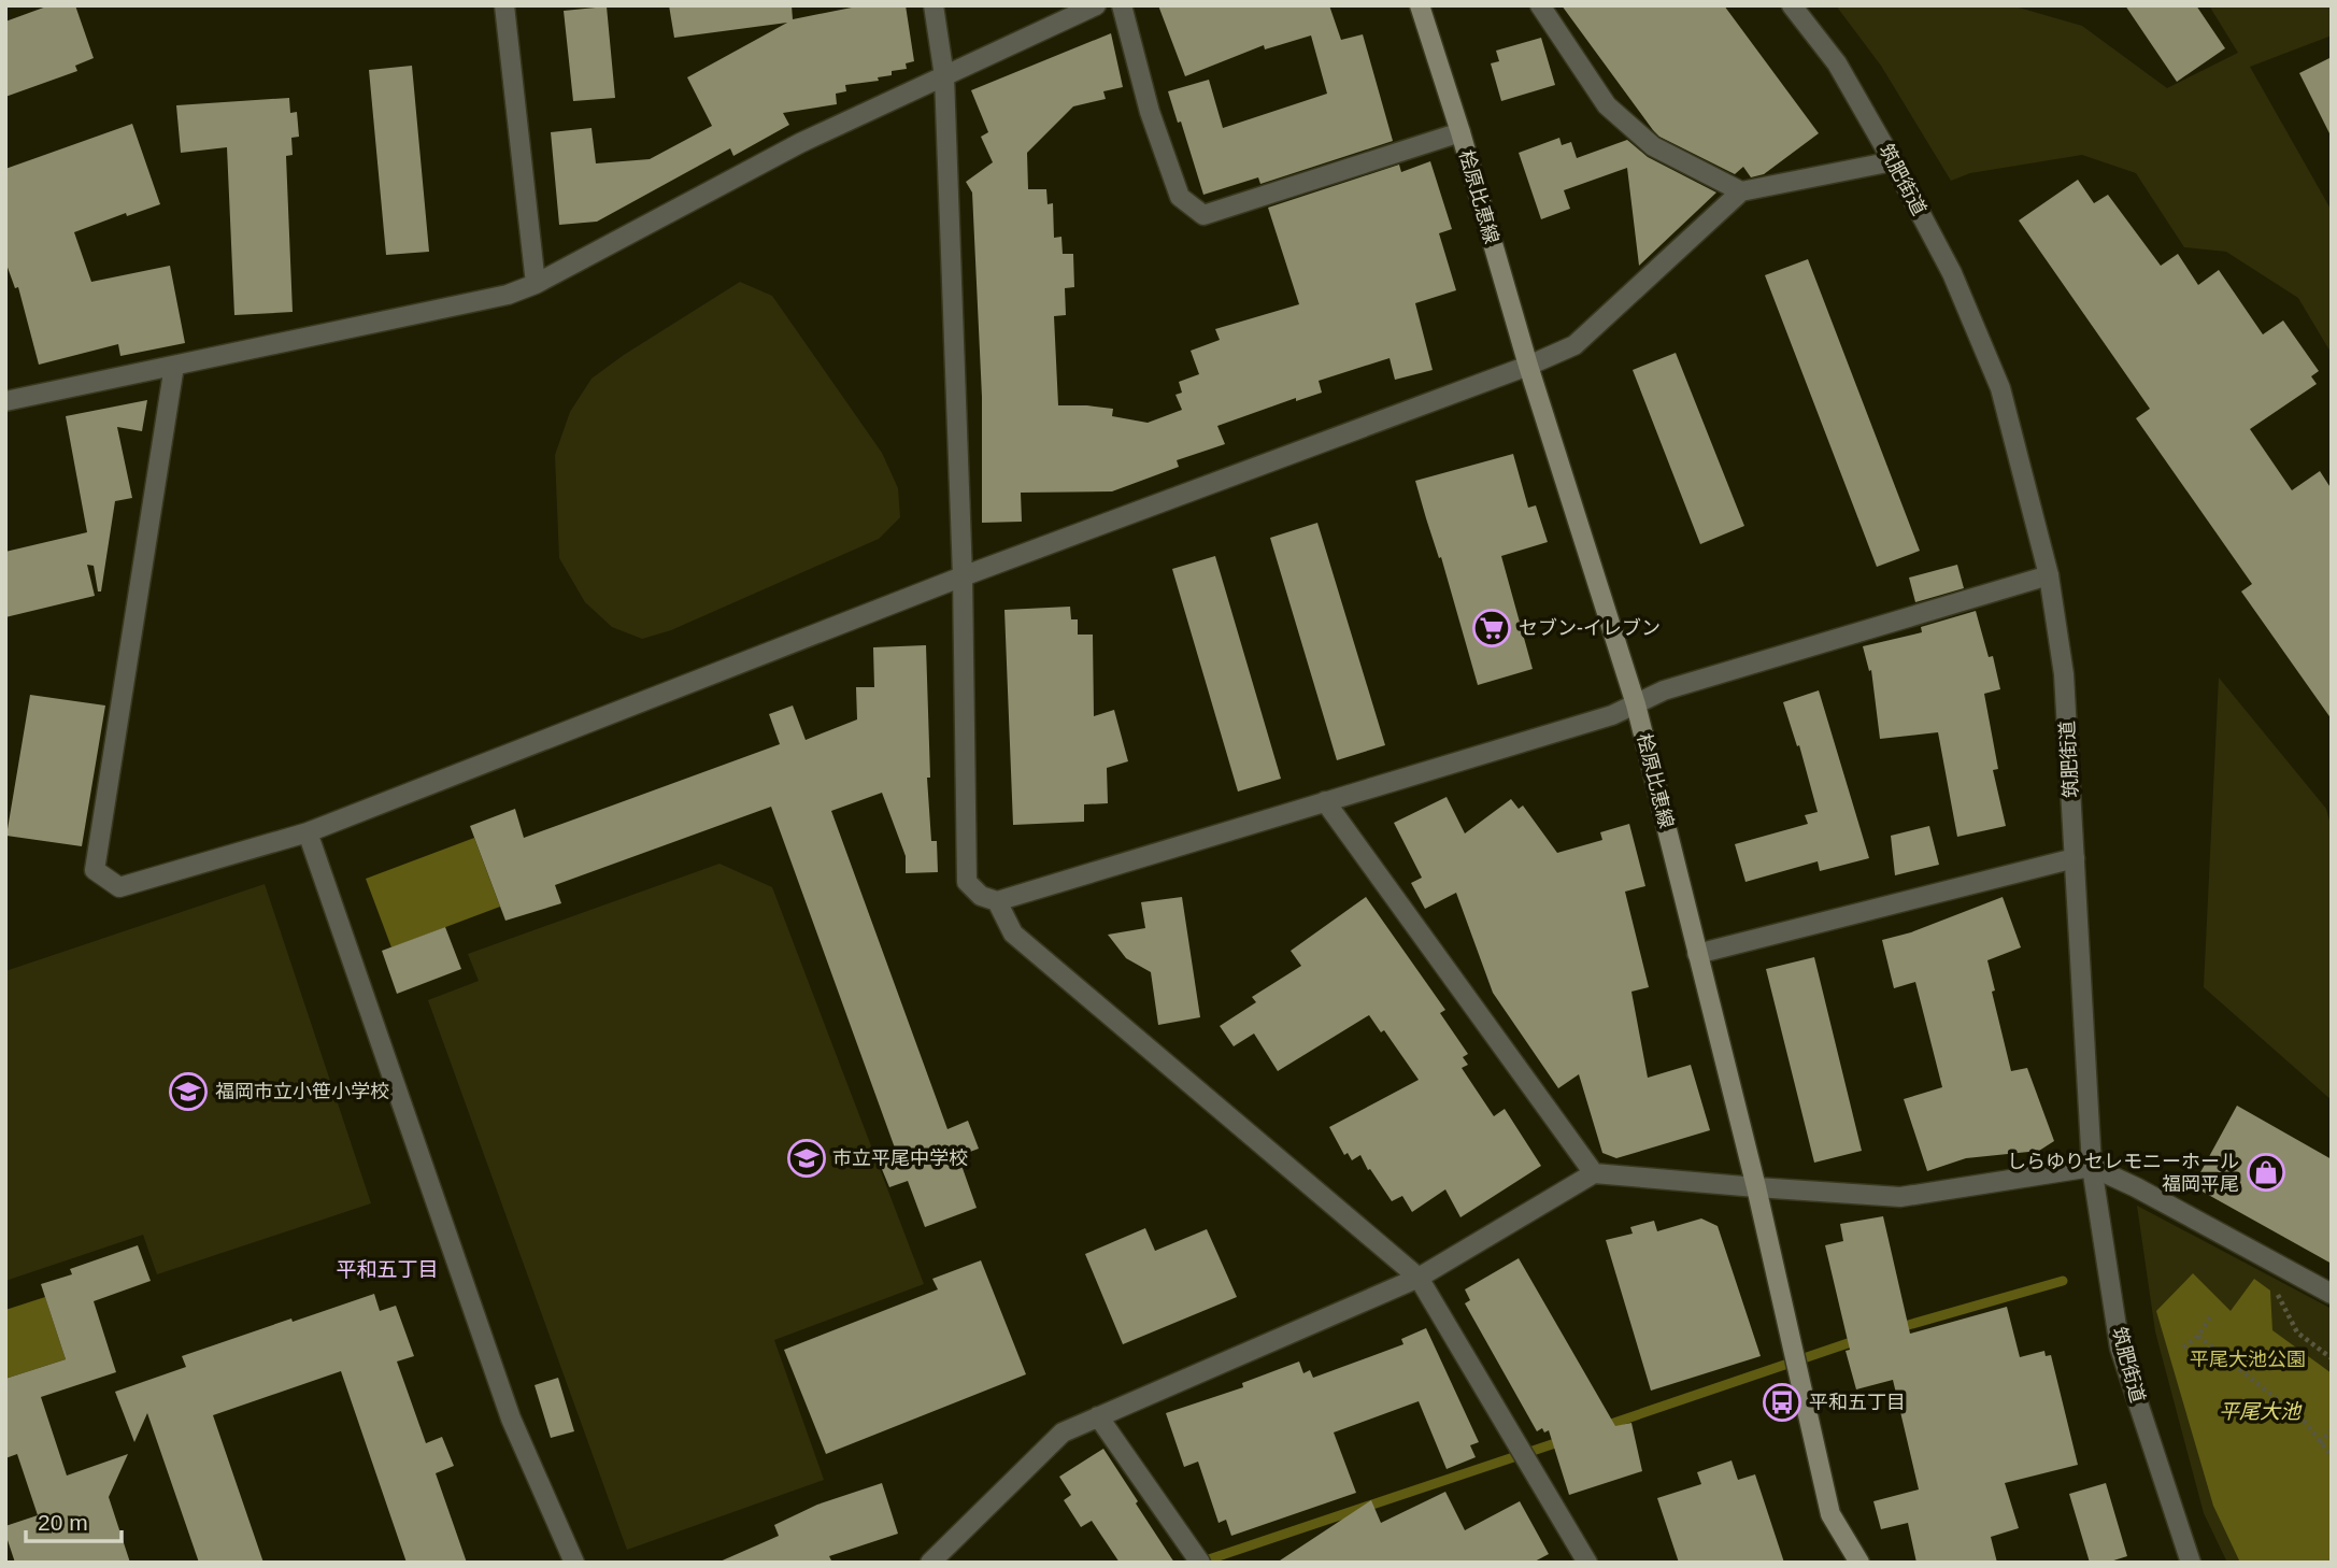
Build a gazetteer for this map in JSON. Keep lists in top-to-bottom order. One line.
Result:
{"streets":{"main road":["桧原比恵線"],"street":["筑肥街道"]},"districts":["平和五丁目"],"water":["平尾大池"],"parks":["平尾大池公園"],"places":{"supermarket":["セブン-イレブン"],"school or university":["福岡市立小笹小学校","市立平尾中学校"],"shop":["しらゆりセレモニーホール 福岡平尾"],"bus stop":["平和五丁目"]},"scale_bar":"20 m"}
